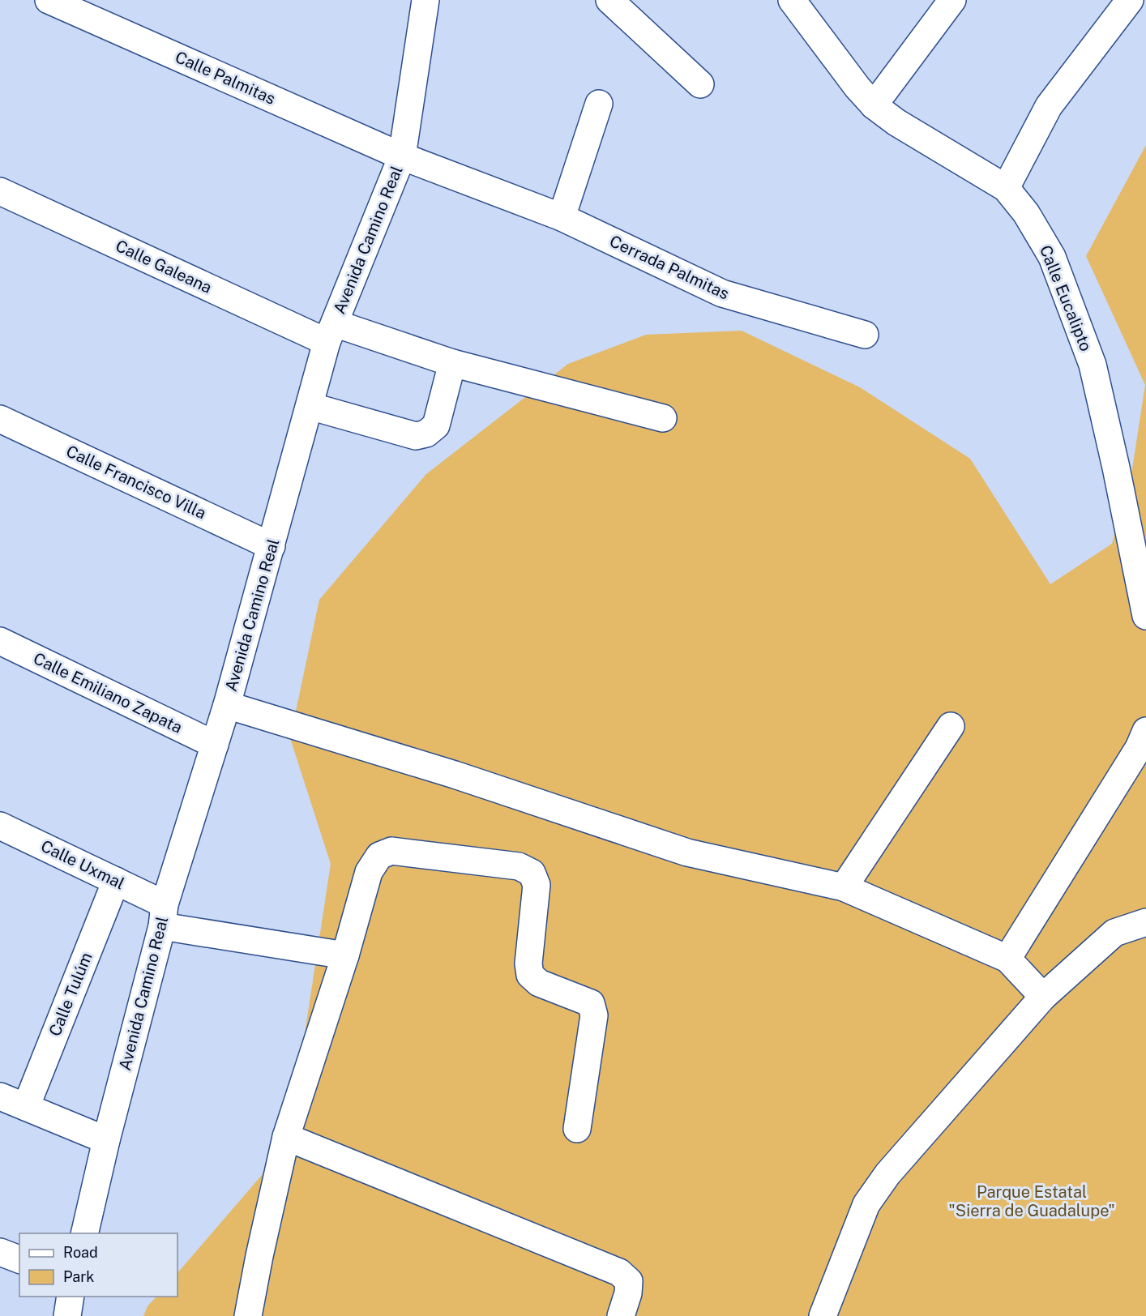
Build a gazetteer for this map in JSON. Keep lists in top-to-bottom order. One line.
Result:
{"streets":{"street":["Calle Palmitas","Avenida Camino Real","Calle Galeana","Cerrada Palmitas","Calle Eucalipto","Calle Francisco Villa","Calle Emiliano Zapata","Calle Uxmal","Calle Tulúm"]},"crossings":[["Calle Palmitas","Avenida Camino Real"],["Calle Palmitas","Cerrada Palmitas"],["Avenida Camino Real","Calle Galeana"],["Avenida Camino Real","Cerrada Palmitas"],["Avenida Camino Real","Calle Francisco Villa"],["Avenida Camino Real","Calle Emiliano Zapata"],["Avenida Camino Real","Calle Uxmal"],["Calle Uxmal","Calle Tulúm"]],"parks":["Parque Estatal \"Sierra de Guadalupe\""],"legend":["Road","Park"]}
